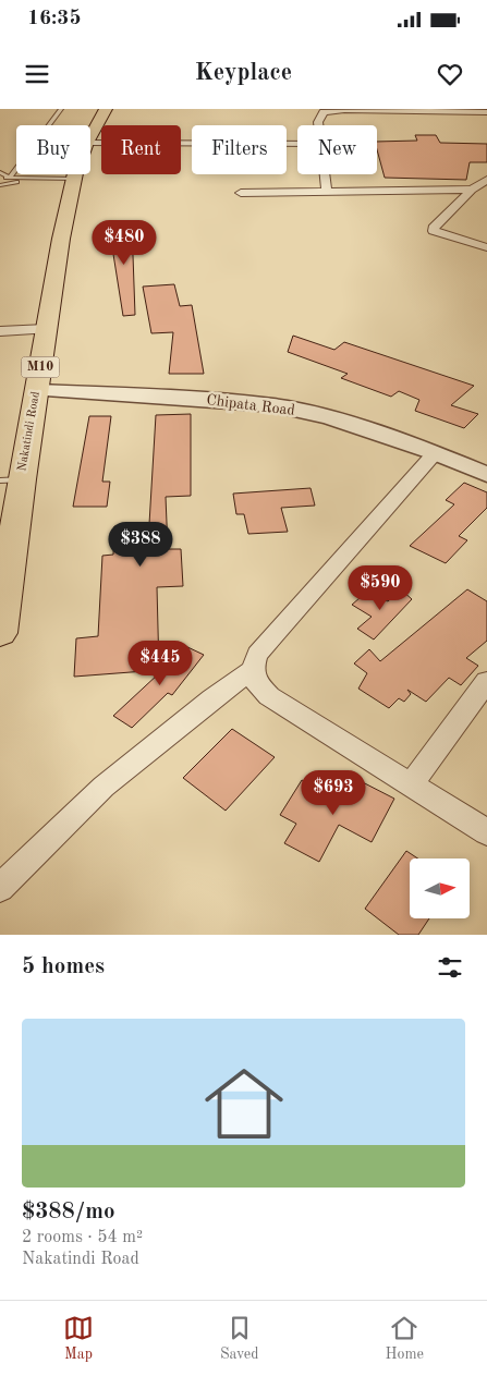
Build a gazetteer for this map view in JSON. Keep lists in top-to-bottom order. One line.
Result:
{"streets":{"highway":["M10","Nakatindi Road"],"street":["Chipata Road"]},"crossings":[["Chipata Road","Nakatindi Road"]],"north":"right","page":{"status":"16:35","header":"Keyplace","chip":["Buy","Rent","Filters","New"],"price":["$480","$388","$590","$445","$693"],"heading":"5 homes","list":[{"name":"$388/mo","note":"2 rooms · 54 m² · Nakatindi Road"}],"tabs":["Map","Saved","Home"]}}
